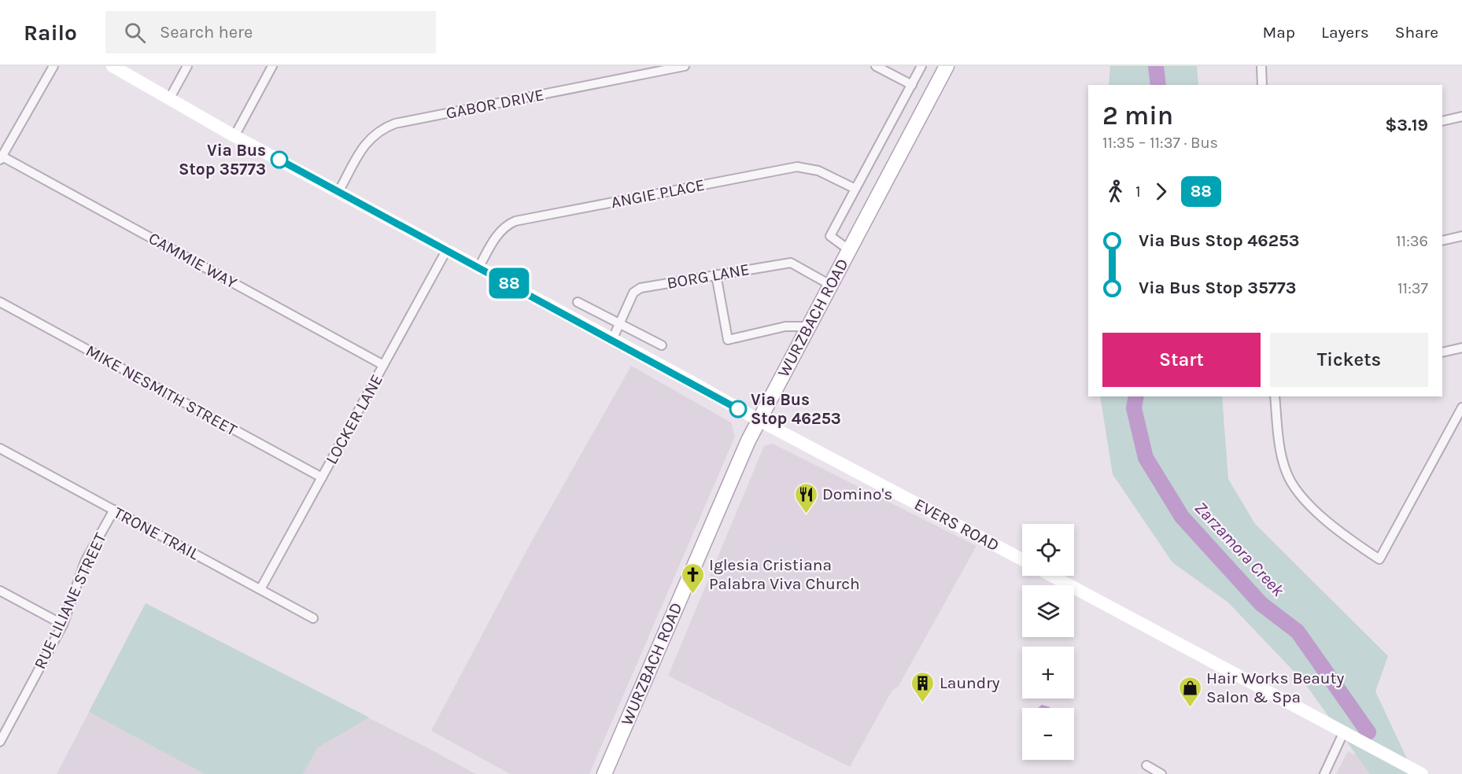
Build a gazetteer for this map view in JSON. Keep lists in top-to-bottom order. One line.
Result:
{"streets":{"main road":["WURZBACH ROAD","EVERS ROAD"],"street":["GABOR DRIVE","ANGIE PLACE","CAMMIE WAY","BORG LANE","MIKE NESMITH STREET","LOCKER LANE","TRONE TRAIL","RUE LILIANE STREET"]},"crossings":[["GABOR DRIVE","EVERS ROAD"],["ANGIE PLACE","WURZBACH ROAD"],["ANGIE PLACE","EVERS ROAD"],["CAMMIE WAY","LOCKER LANE"],["BORG LANE","WURZBACH ROAD"],["BORG LANE","EVERS ROAD"],["WURZBACH ROAD","EVERS ROAD"],["MIKE NESMITH STREET","LOCKER LANE"],["LOCKER LANE","EVERS ROAD"],["LOCKER LANE","TRONE TRAIL"],["TRONE TRAIL","RUE LILIANE STREET"]],"water":["Zarzamora Creek"],"places":{"other":["Via Bus Stop 35773","Via Bus Stop 46253"],"restaurant":["Domino's"],"church":["Iglesia Cristiana Palabra Viva Church"],"building":["Laundry"],"shop":["Hair Works Beauty Salon & Spa"]},"lines":["bus line 88"],"page":{"header":"Railo","search":"Search here","nav":["Map","Layers","Share"],"on_map":"88","heading":["2 min","11:35 – 11:37 · Bus","$3.19"],"legs":["1","88"],"list":[{"name":"Via Bus Stop 46253","value":"11:36"},{"name":"Via Bus Stop 35773","value":"11:37"}],"buttons":["Start","Tickets"],"map_buttons":["+","−"]}}
